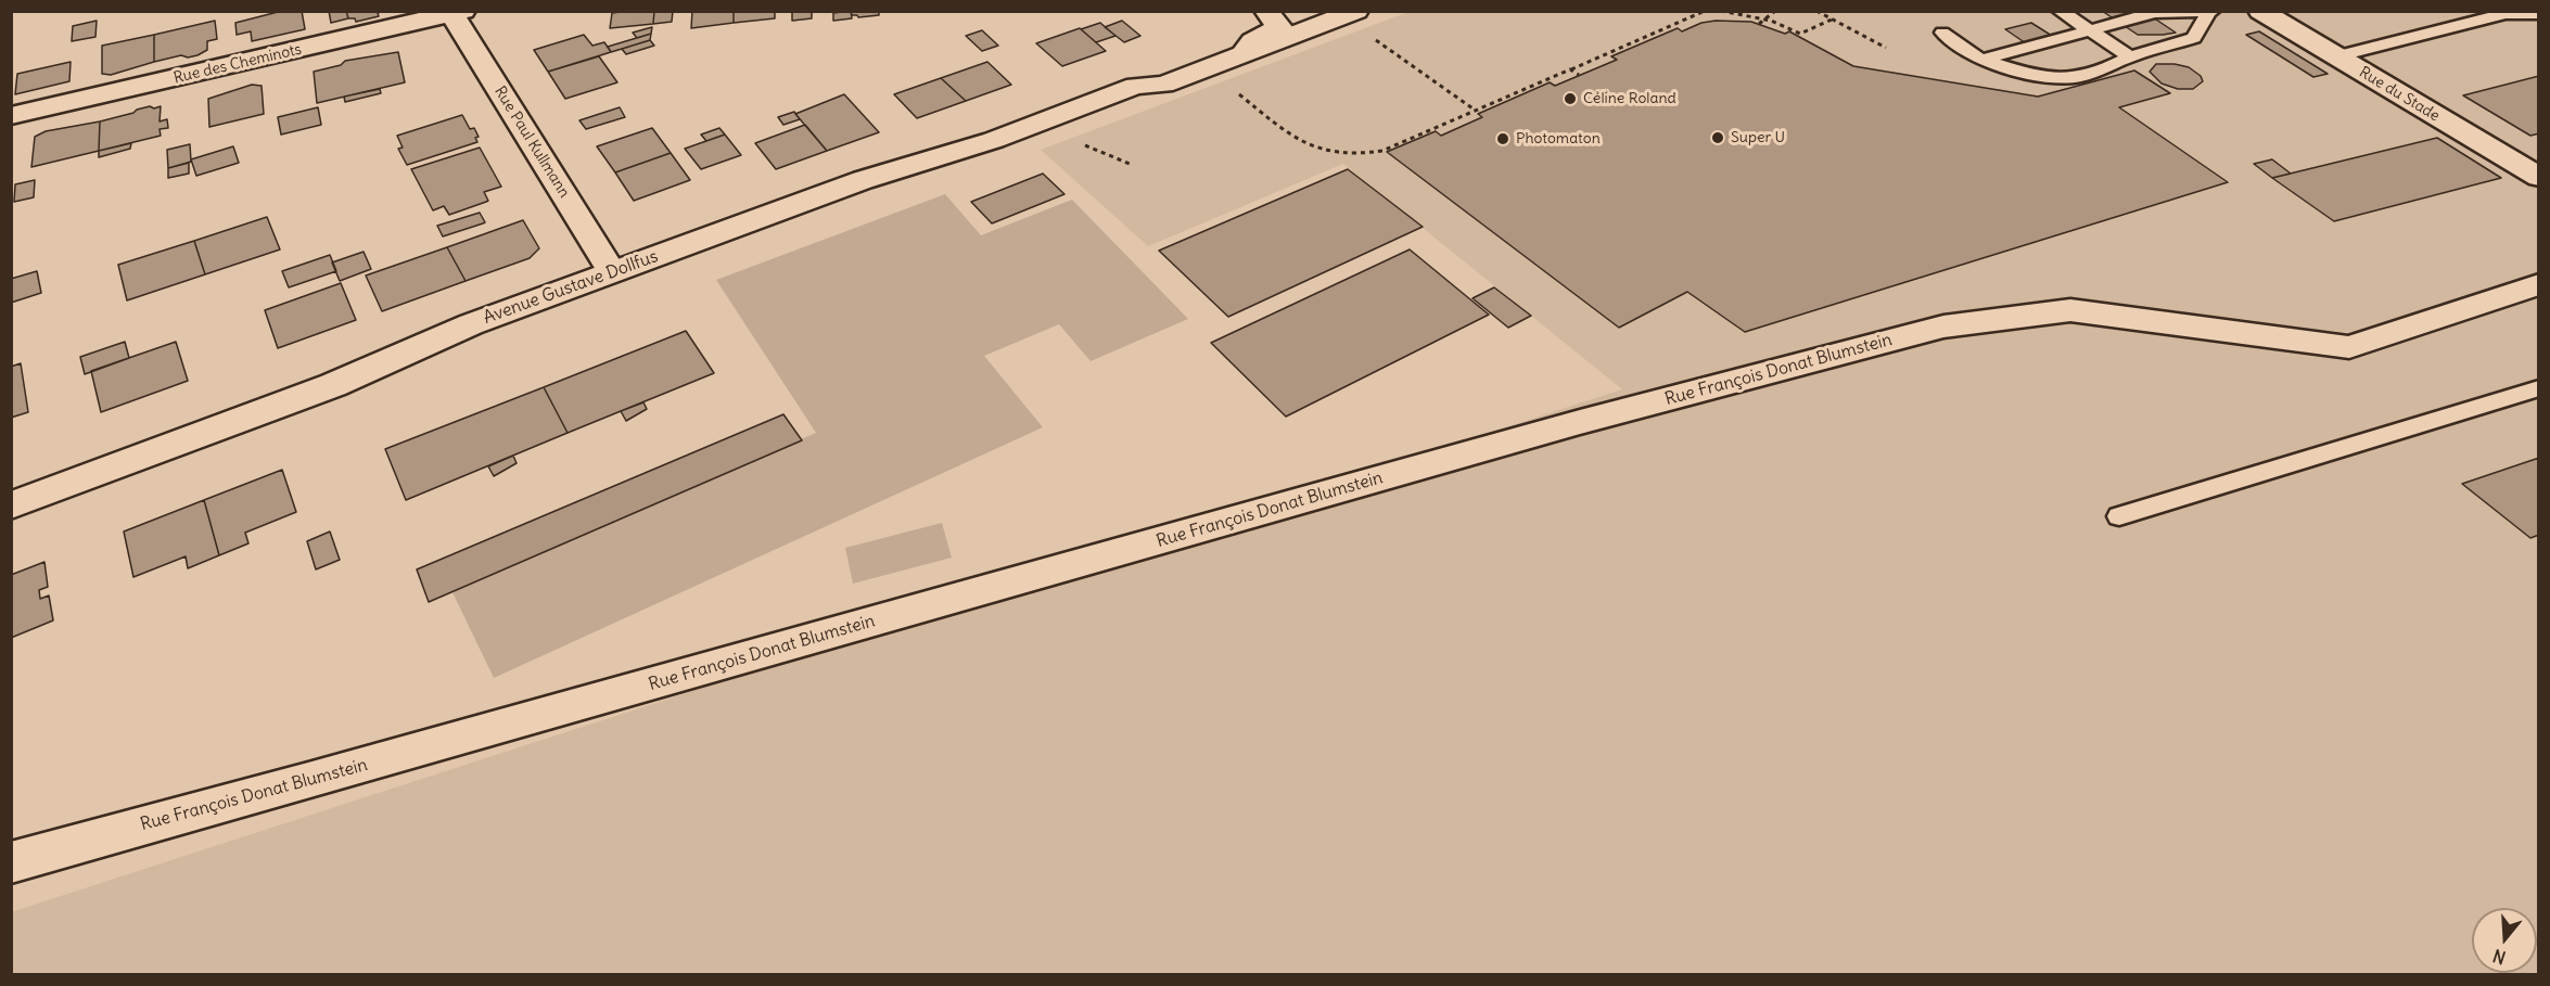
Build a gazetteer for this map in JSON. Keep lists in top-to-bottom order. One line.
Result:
{"streets":{"street":["Rue des Cheminots","Rue du Stade","Rue Paul Kullmann","Avenue Gustave Dollfus","Rue François Donat Blumstein"]},"crossings":[["Rue des Cheminots","Rue Paul Kullmann"],["Rue Paul Kullmann","Avenue Gustave Dollfus"]],"places":["Céline Roland","Super U","Photomaton"],"north":"bottom"}
